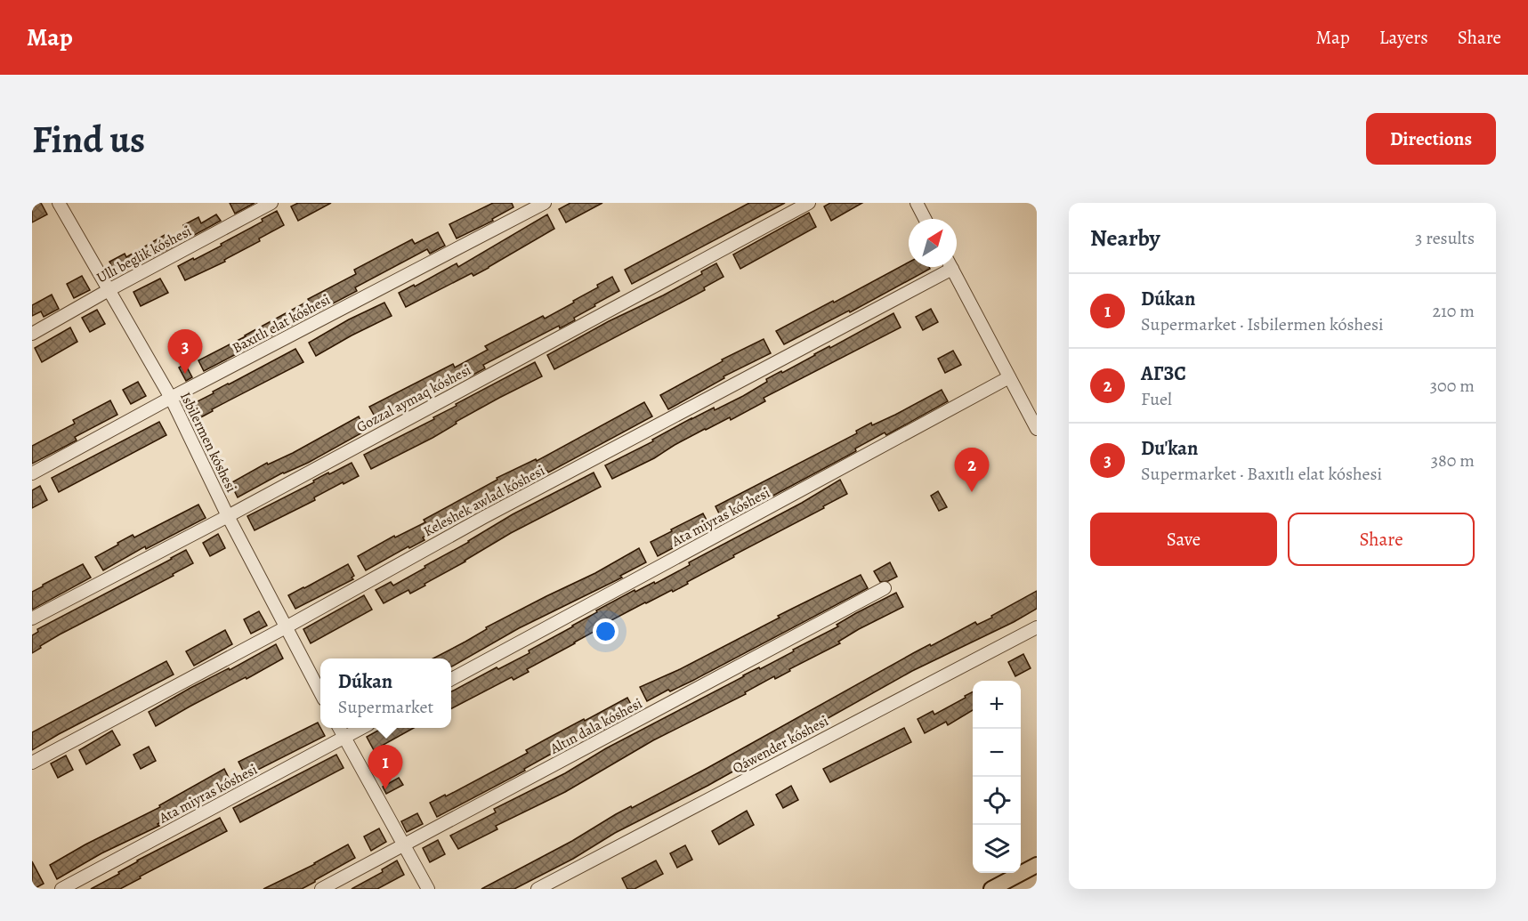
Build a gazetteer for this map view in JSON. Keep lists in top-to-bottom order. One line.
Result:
{"streets":{"street":["Ullı beglik kóshesi","Baxıtlı elat kóshesi","Gozzal aymaq kóshesi","Isbilermen kóshesi","Keleshek awlad kóshesi","Ata miyras kóshesi","Altın dala kóshesi","Qáwender kóshesi"]},"crossings":[["Ullı beglik kóshesi","Isbilermen kóshesi"],["Baxıtlı elat kóshesi","Isbilermen kóshesi"],["Gozzal aymaq kóshesi","Isbilermen kóshesi"],["Isbilermen kóshesi","Keleshek awlad kóshesi"]],"north":"top right","page":{"header":"Map","nav":["Map","Layers","Share"],"buttons":["Directions",["Save","Share"]],"title":"Find us","heading":["Nearby","3 results"],"list":[{"mark":"1","name":"Dúkan","note":"Supermarket · Isbilermen kóshesi","value":"210 m"},{"mark":"2","name":"АГЗС","note":"Fuel","value":"300 m"},{"mark":"3","name":"Du'kan","note":"Supermarket · Baxıtlı elat kóshesi","value":"380 m"}],"pins":["3","2","1"],"popup":["Dúkan","Supermarket"],"map_buttons":["+","−"]}}
